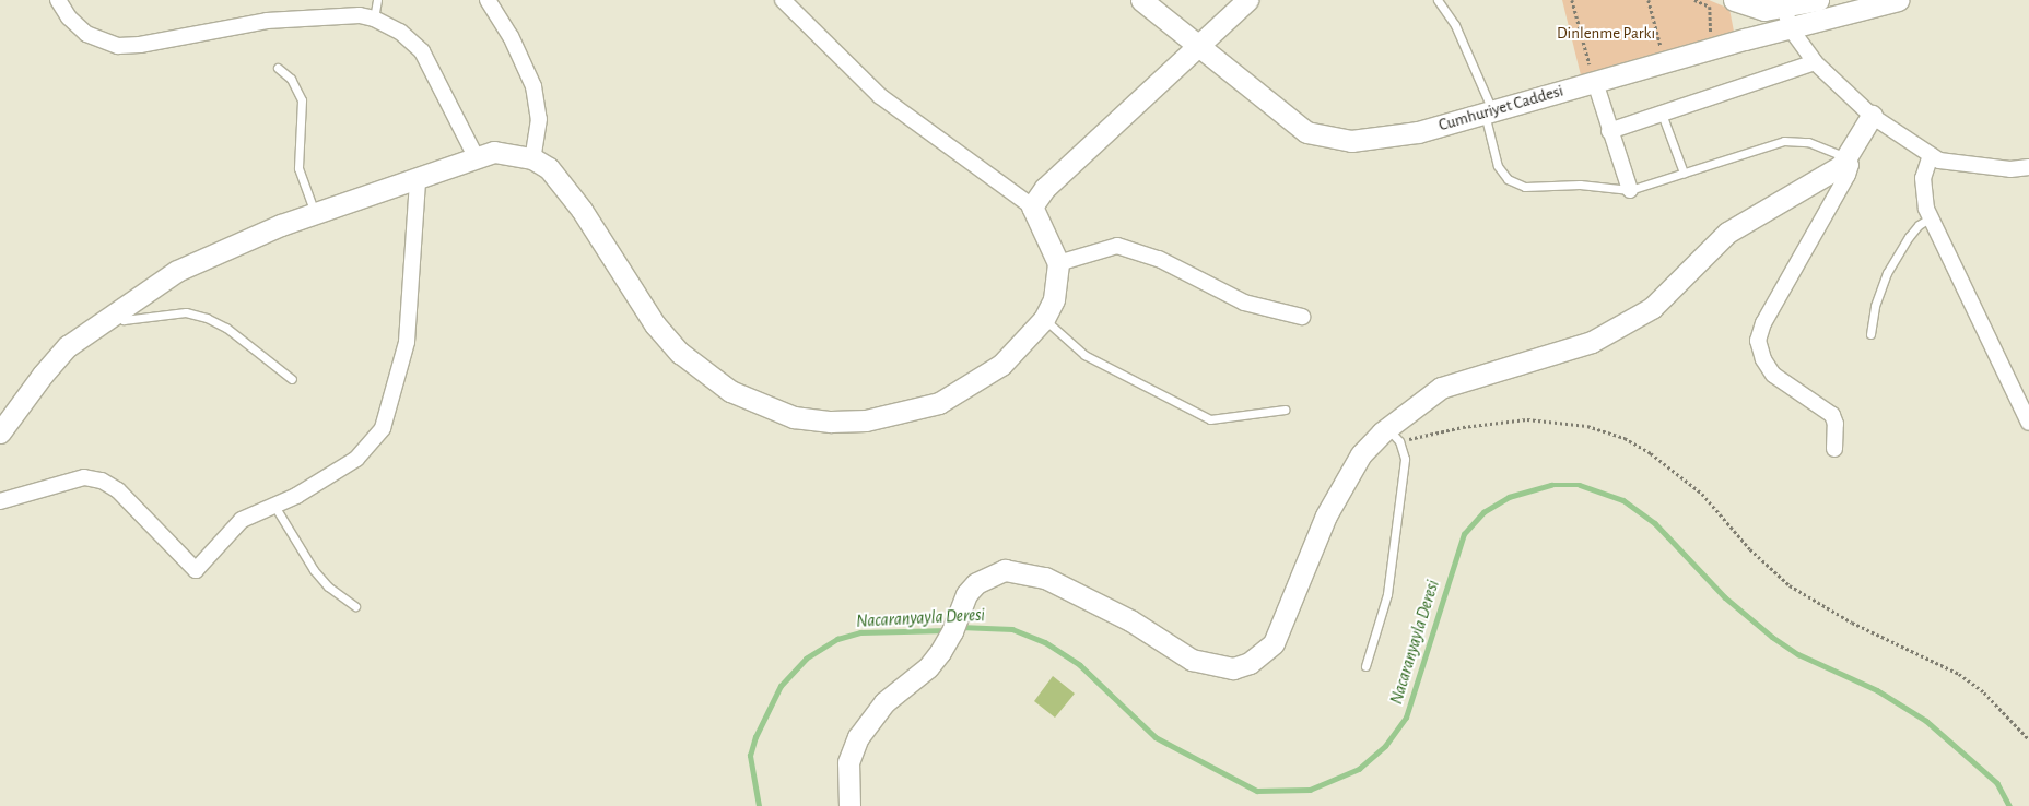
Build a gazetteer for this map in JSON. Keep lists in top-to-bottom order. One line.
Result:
{"streets":{"street":["Cumhuriyet Caddesi"]},"water":["Nacaranyayla Deresi"],"parks":["Dinlenme Parkı"]}
